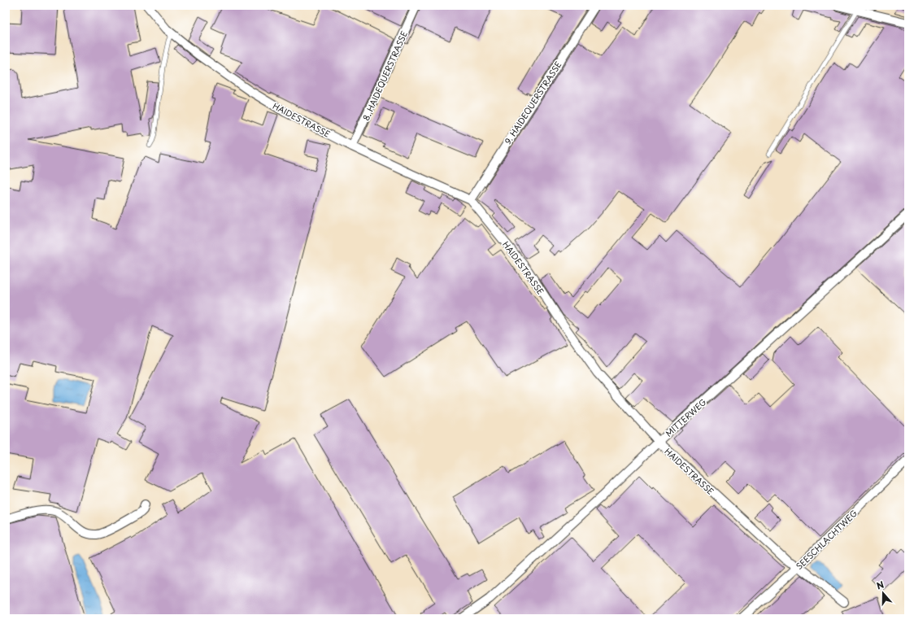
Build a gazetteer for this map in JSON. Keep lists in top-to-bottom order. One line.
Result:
{"streets":{"street":["8. HAIDEQUERSTRASSE","9. HAIDEQUERSTRASSE","HAIDESTRASSE","MITTERWEG","SEESCHLACHTWEG"]},"crossings":[["8. HAIDEQUERSTRASSE","HAIDESTRASSE"],["9. HAIDEQUERSTRASSE","HAIDESTRASSE"],["HAIDESTRASSE","MITTERWEG"],["HAIDESTRASSE","SEESCHLACHTWEG"]],"north":"top"}
